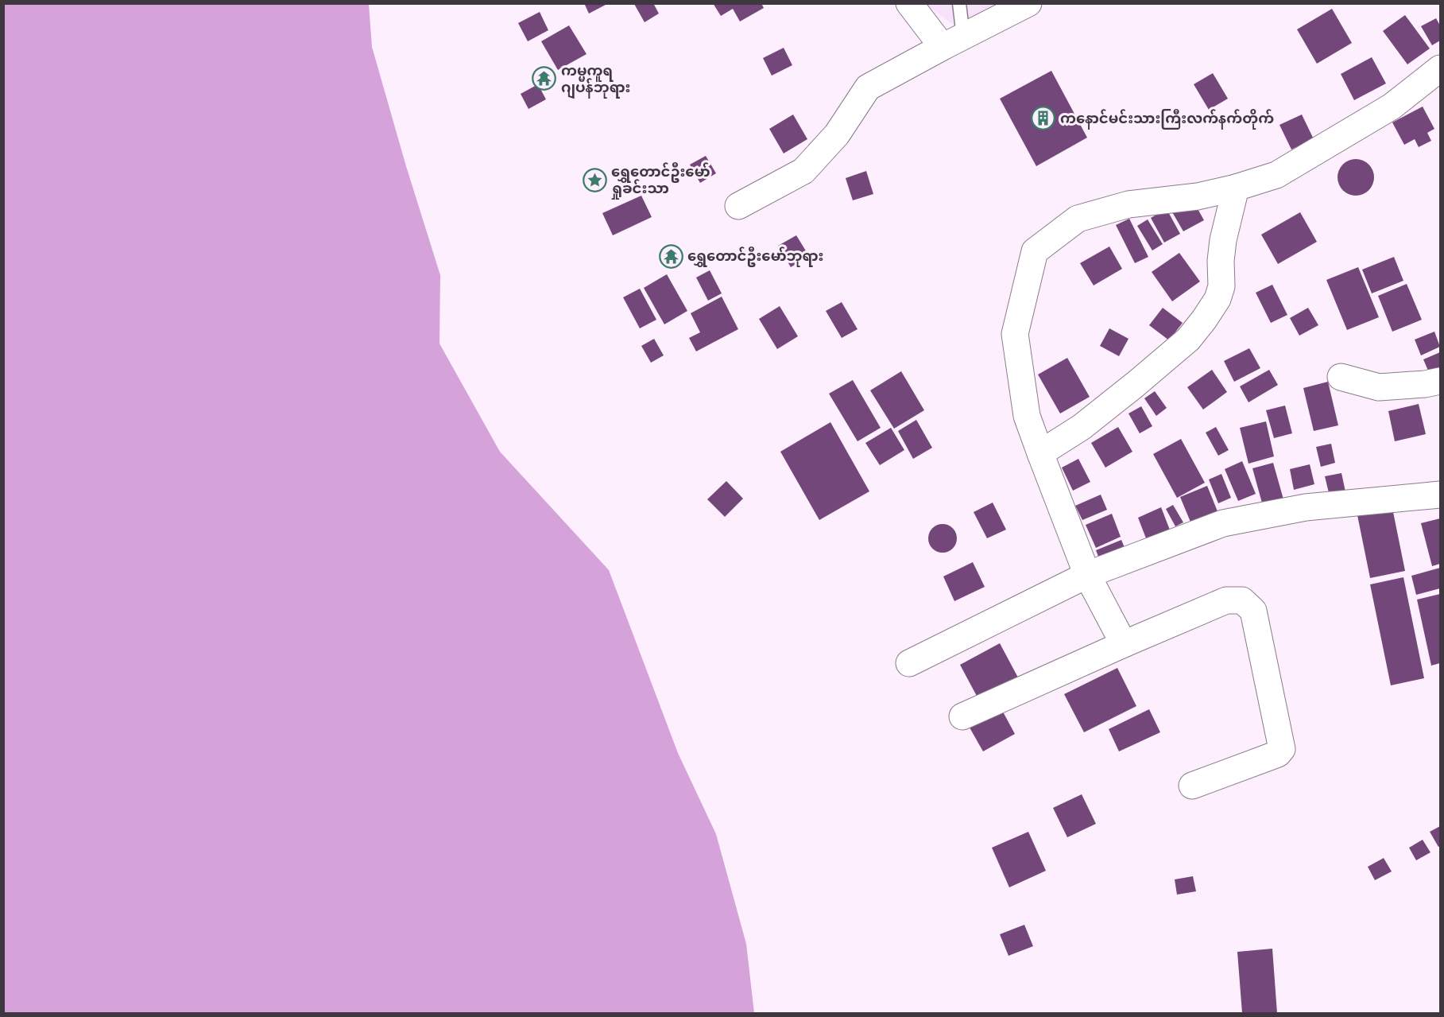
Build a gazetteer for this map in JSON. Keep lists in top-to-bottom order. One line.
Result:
{"places":{"temple":["ကမ္မကူရ ဂျပန်ဘုရား","ရွှေတောင်ဦးမော်ဘုရား"],"building":["ကနောင်မင်းသားကြီးလက်နက်တိုက်"],"place":["ရွှေတောင်ဦးမော် ရှုခင်းသာ"]}}
